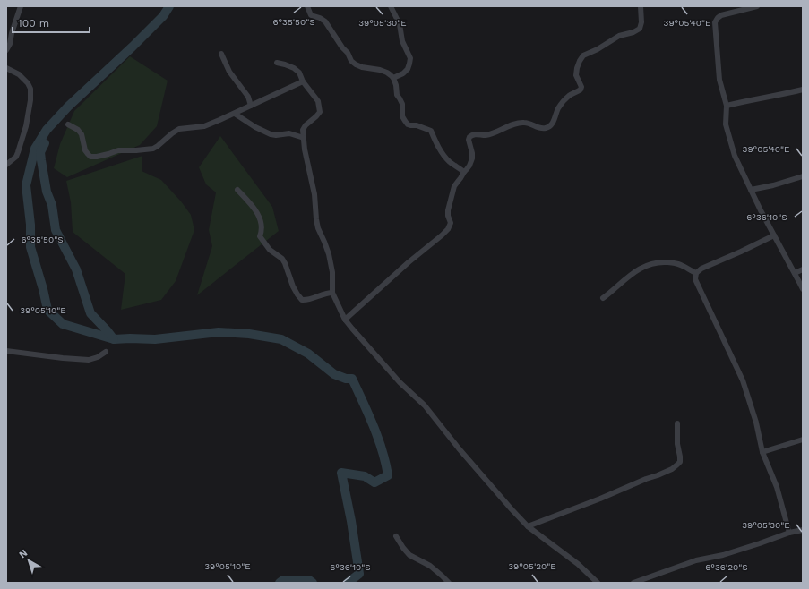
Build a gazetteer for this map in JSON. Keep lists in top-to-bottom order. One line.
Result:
{"scale_bar":"100 m","north":"top left","coordinates":["6°35'50\"S","39°05'30\"E","39°05'40\"E","6°36'10\"S","39°05'10\"E","39°05'20\"E","6°36'20\"S"]}
